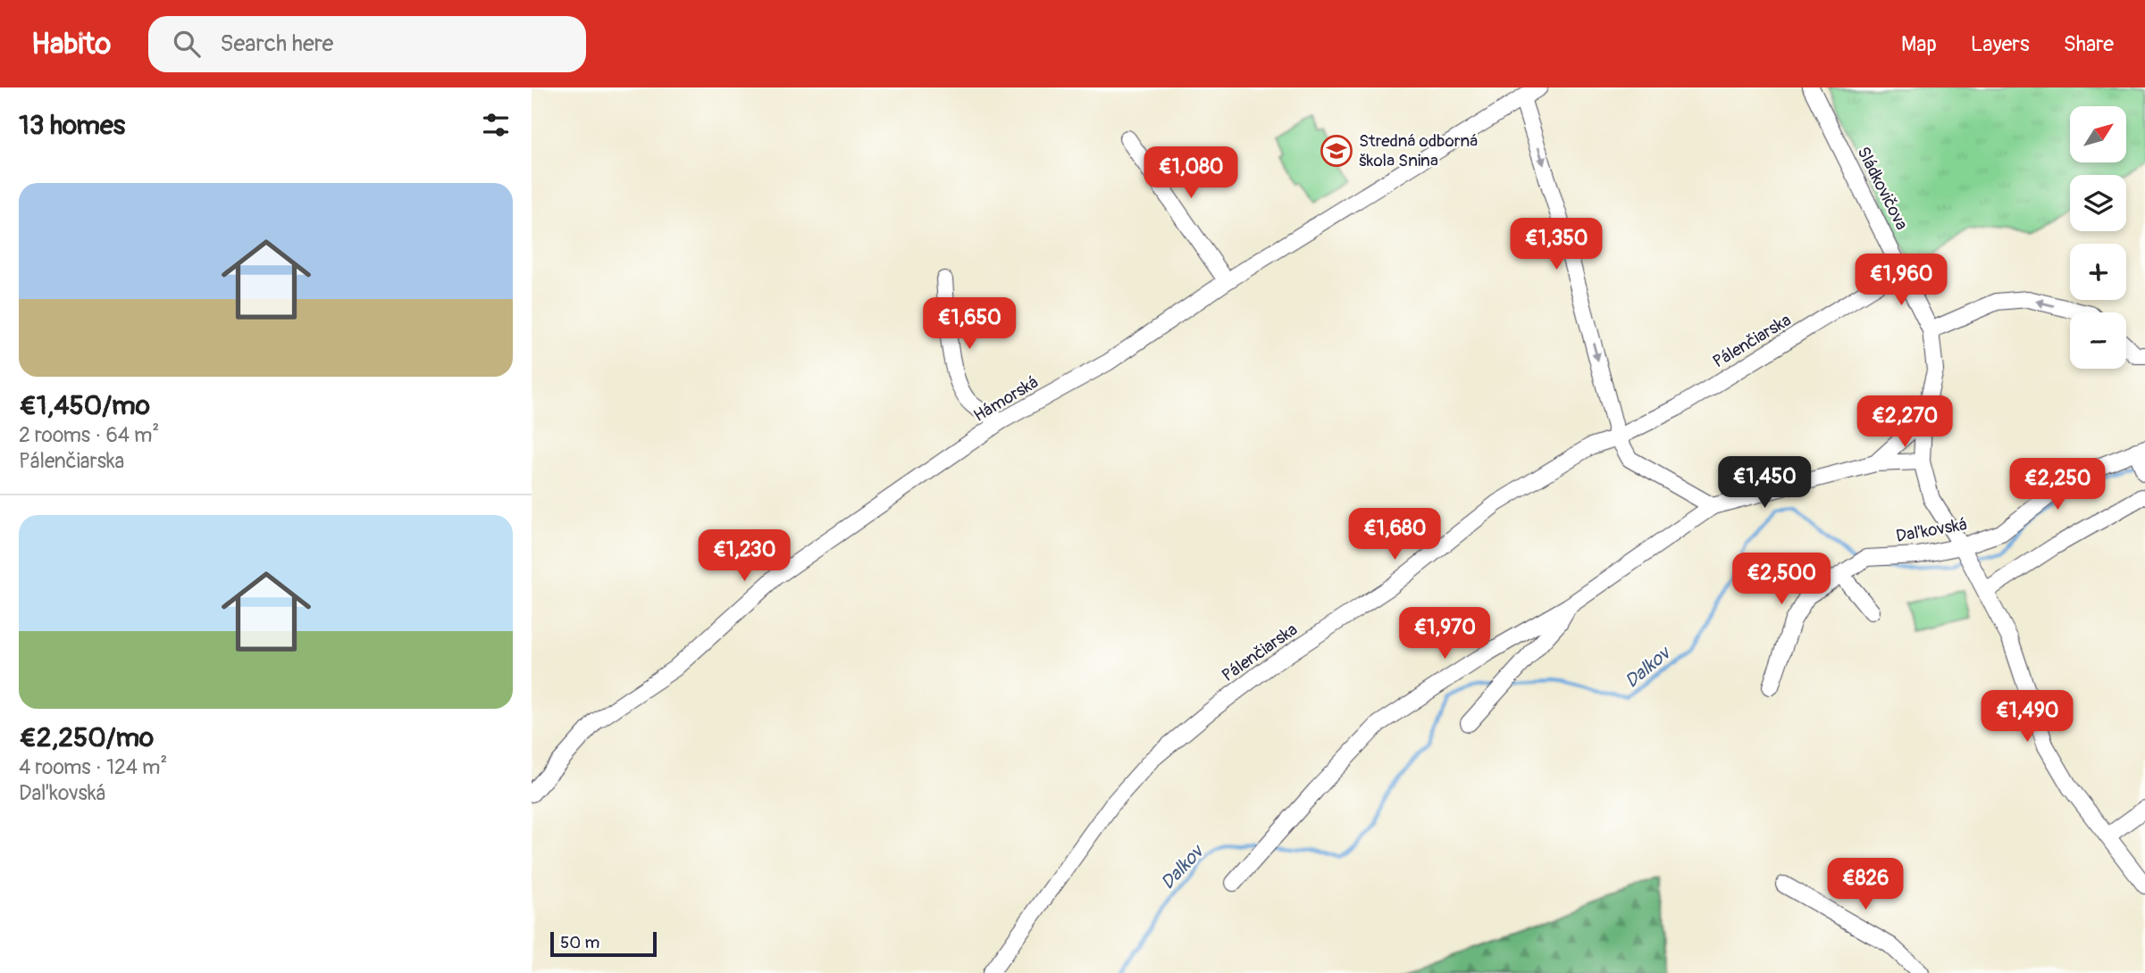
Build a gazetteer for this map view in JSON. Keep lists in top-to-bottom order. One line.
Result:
{"streets":{"street":["Sládkovičova","Pálenčiarska","Hámorská","Daľkovská"]},"crossings":[["Sládkovičova","Pálenčiarska"],["Sládkovičova","Daľkovská"]],"water":["Dalkov"],"places":{"school or university":["Stredná odborná škola Snina"]},"scale_bar":"50 m","north":"top right","page":{"header":"Habito","search":"Search here","nav":["Map","Layers","Share"],"heading":"13 homes","map_buttons":["+","−"],"price":["€1,080","€1,350","€1,960","€1,650","€2,270","€1,450","€2,250","€1,680","€1,230","€2,500","€1,970","€1,490","€826"],"list":[{"name":"€1,450/mo","note":"2 rooms · 64 m² · Pálenčiarska"},{"name":"€2,250/mo","note":"4 rooms · 124 m² · Daľkovská"}],"scale":"50 m"}}
